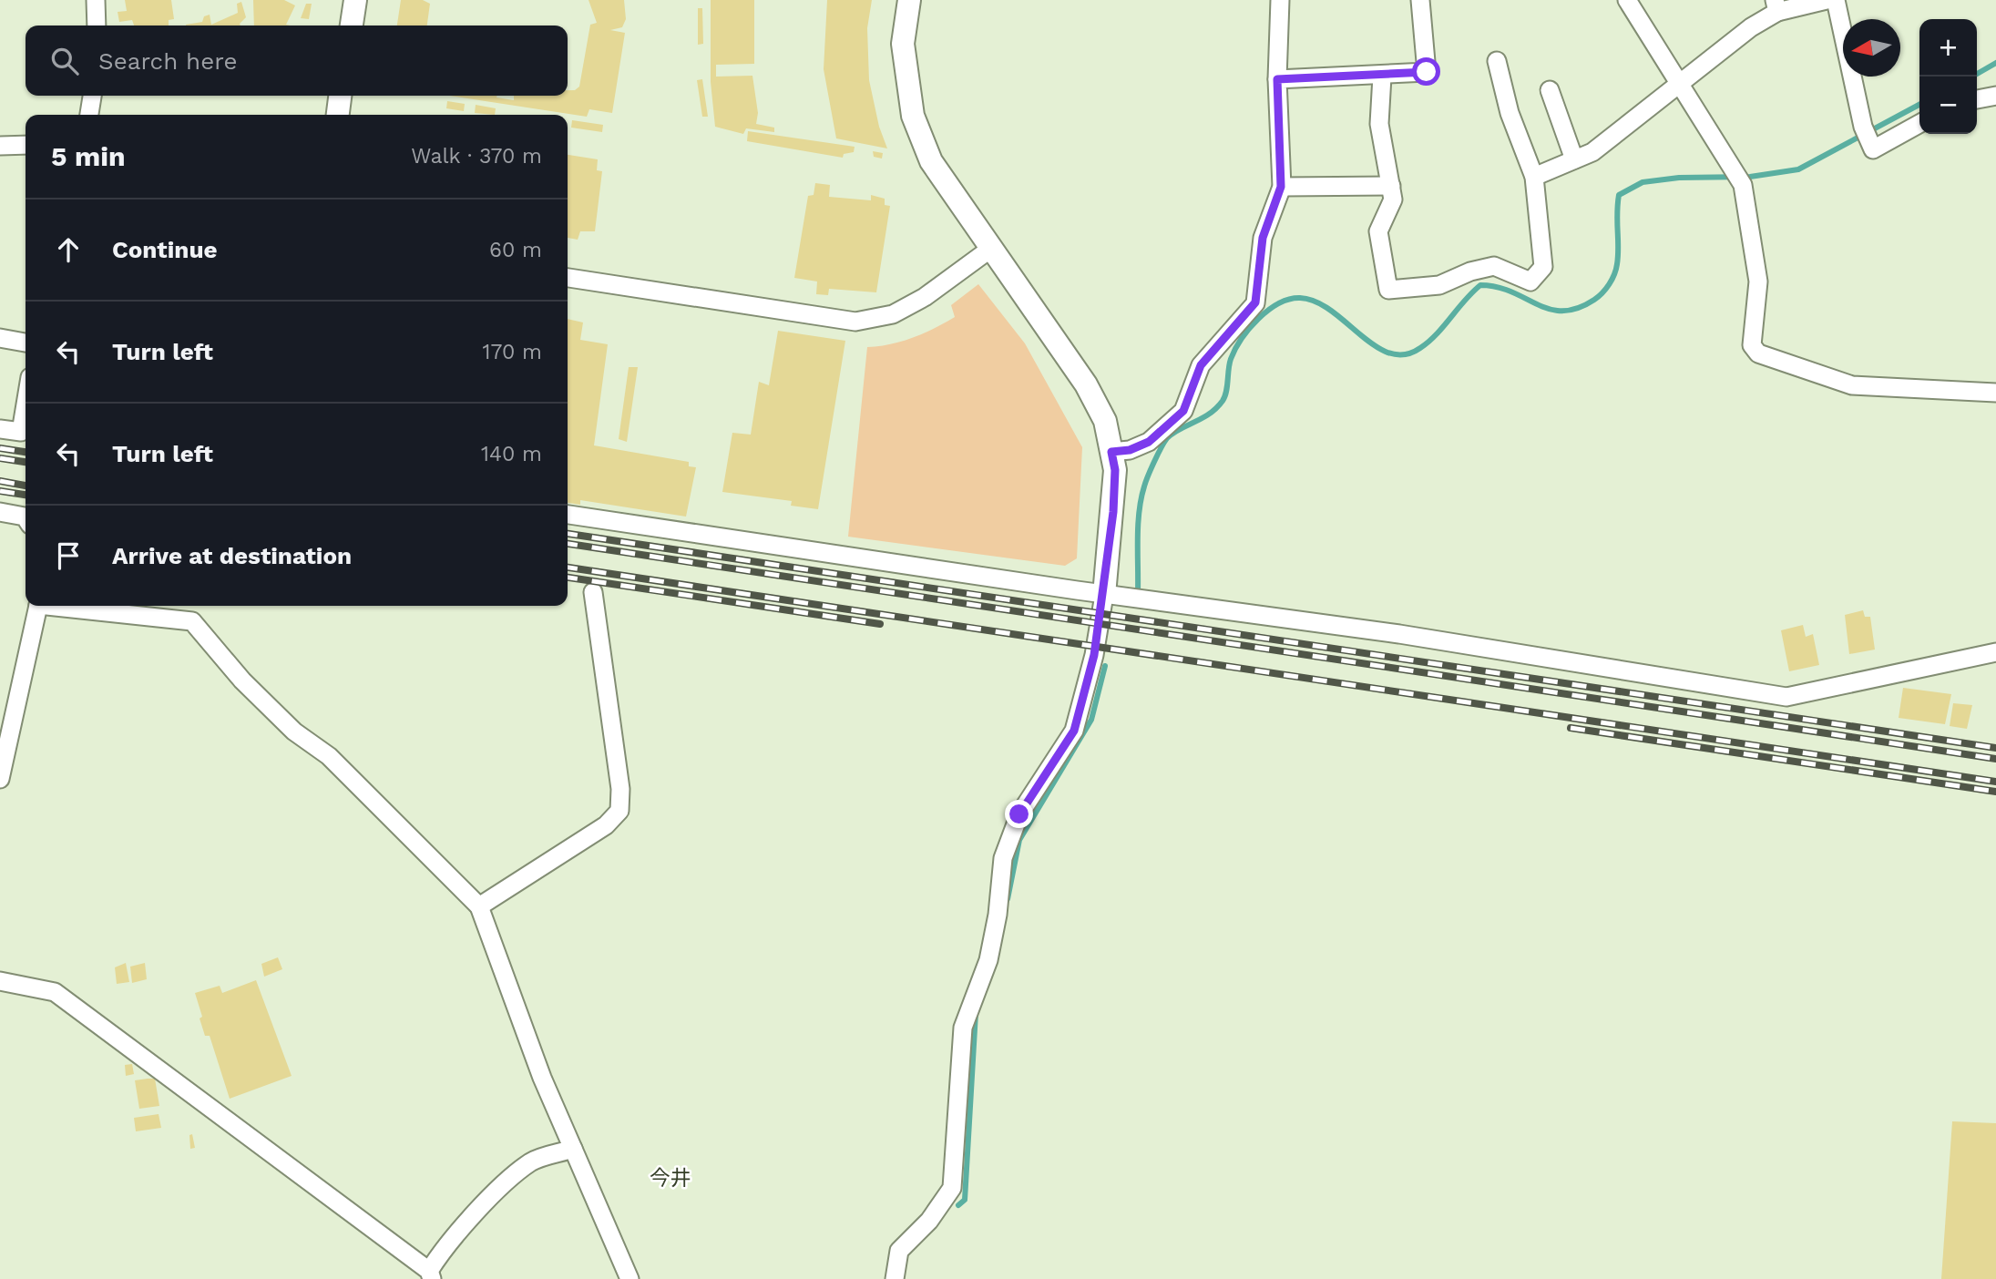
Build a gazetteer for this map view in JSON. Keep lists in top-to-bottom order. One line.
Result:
{"districts":["今井"],"north":"left","page":{"map_buttons":["+","−"],"search":"Search here","heading":["5 min","Walk · 370 m"],"list":[["Continue","60 m"],["Turn left","170 m"],["Turn left","140 m"],"Arrive at destination"]}}
